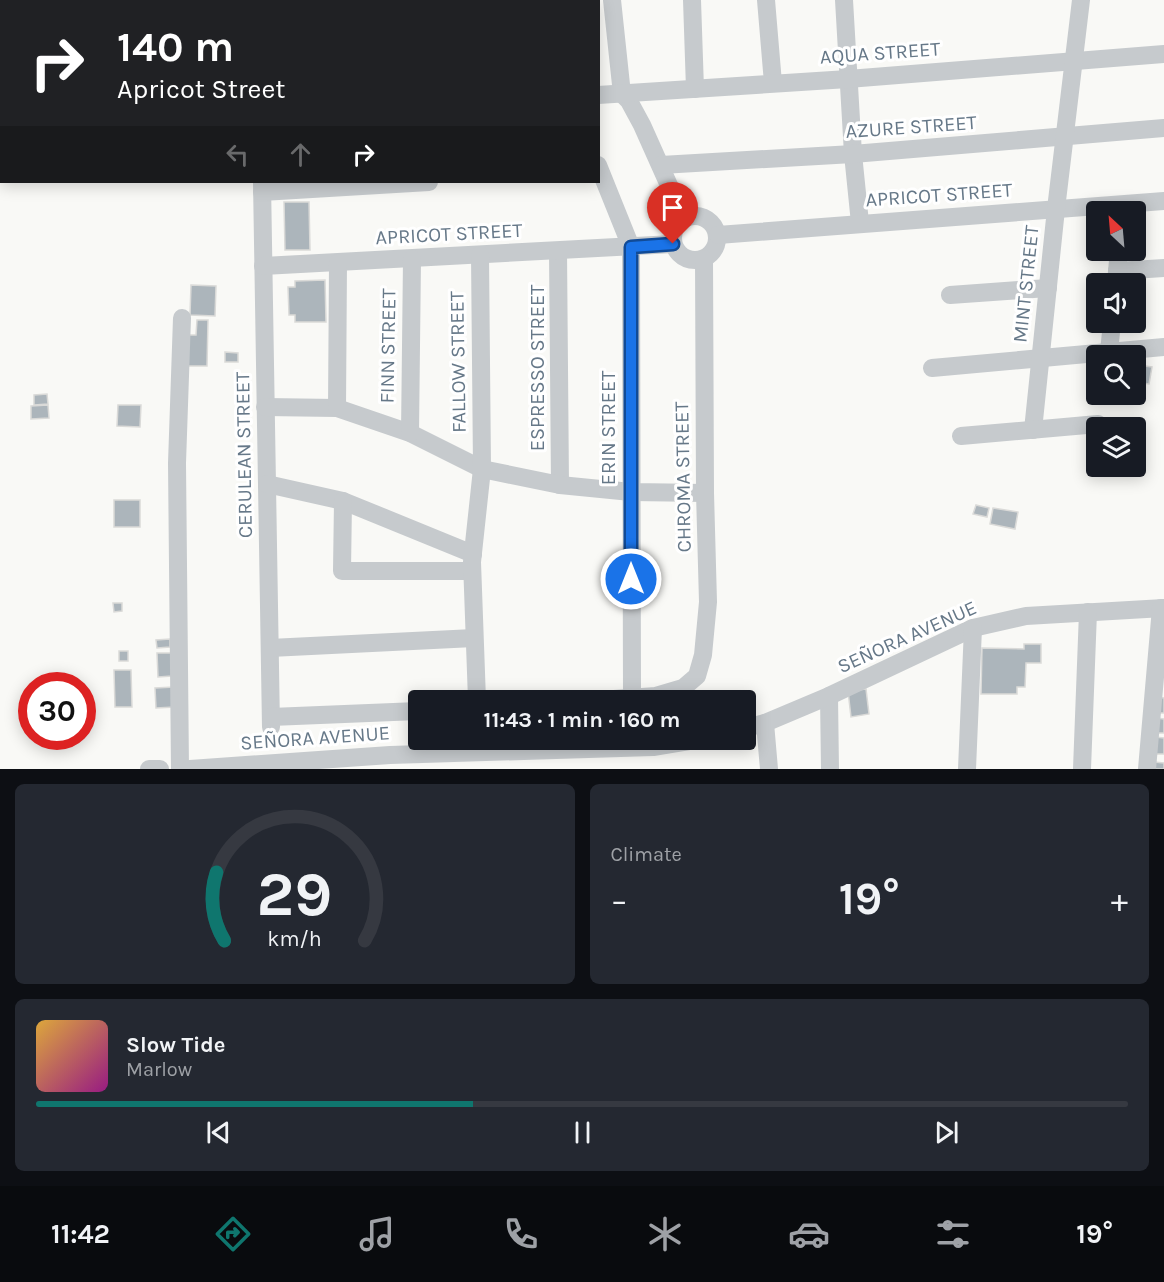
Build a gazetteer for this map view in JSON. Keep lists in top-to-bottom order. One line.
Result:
{"streets":{"street":["AQUA STREET","AZURE STREET","APRICOT STREET","MINT STREET","FINN STREET","FALLOW STREET","ESPRESSO STREET","ERIN STREET","CERULEAN STREET","CHROMA STREET","SEÑORA AVENUE"]},"crossings":[["AQUA STREET","MINT STREET"],["AZURE STREET","MINT STREET"],["APRICOT STREET","MINT STREET"],["APRICOT STREET","FINN STREET"],["APRICOT STREET","FALLOW STREET"],["APRICOT STREET","ESPRESSO STREET"],["APRICOT STREET","ERIN STREET"],["APRICOT STREET","CERULEAN STREET"],["APRICOT STREET","CHROMA STREET"]],"north":"top left","page":{"turn":["140 m","Apricot Street"],"limit":"30","trip":"11:43 · 1 min · 160 m","tile":"Climate","heat":["−","19°","+"],"song":["Slow Tide","Marlow"],"tabs":["11:42","19°"],"gauge":["29","km/h"]}}
